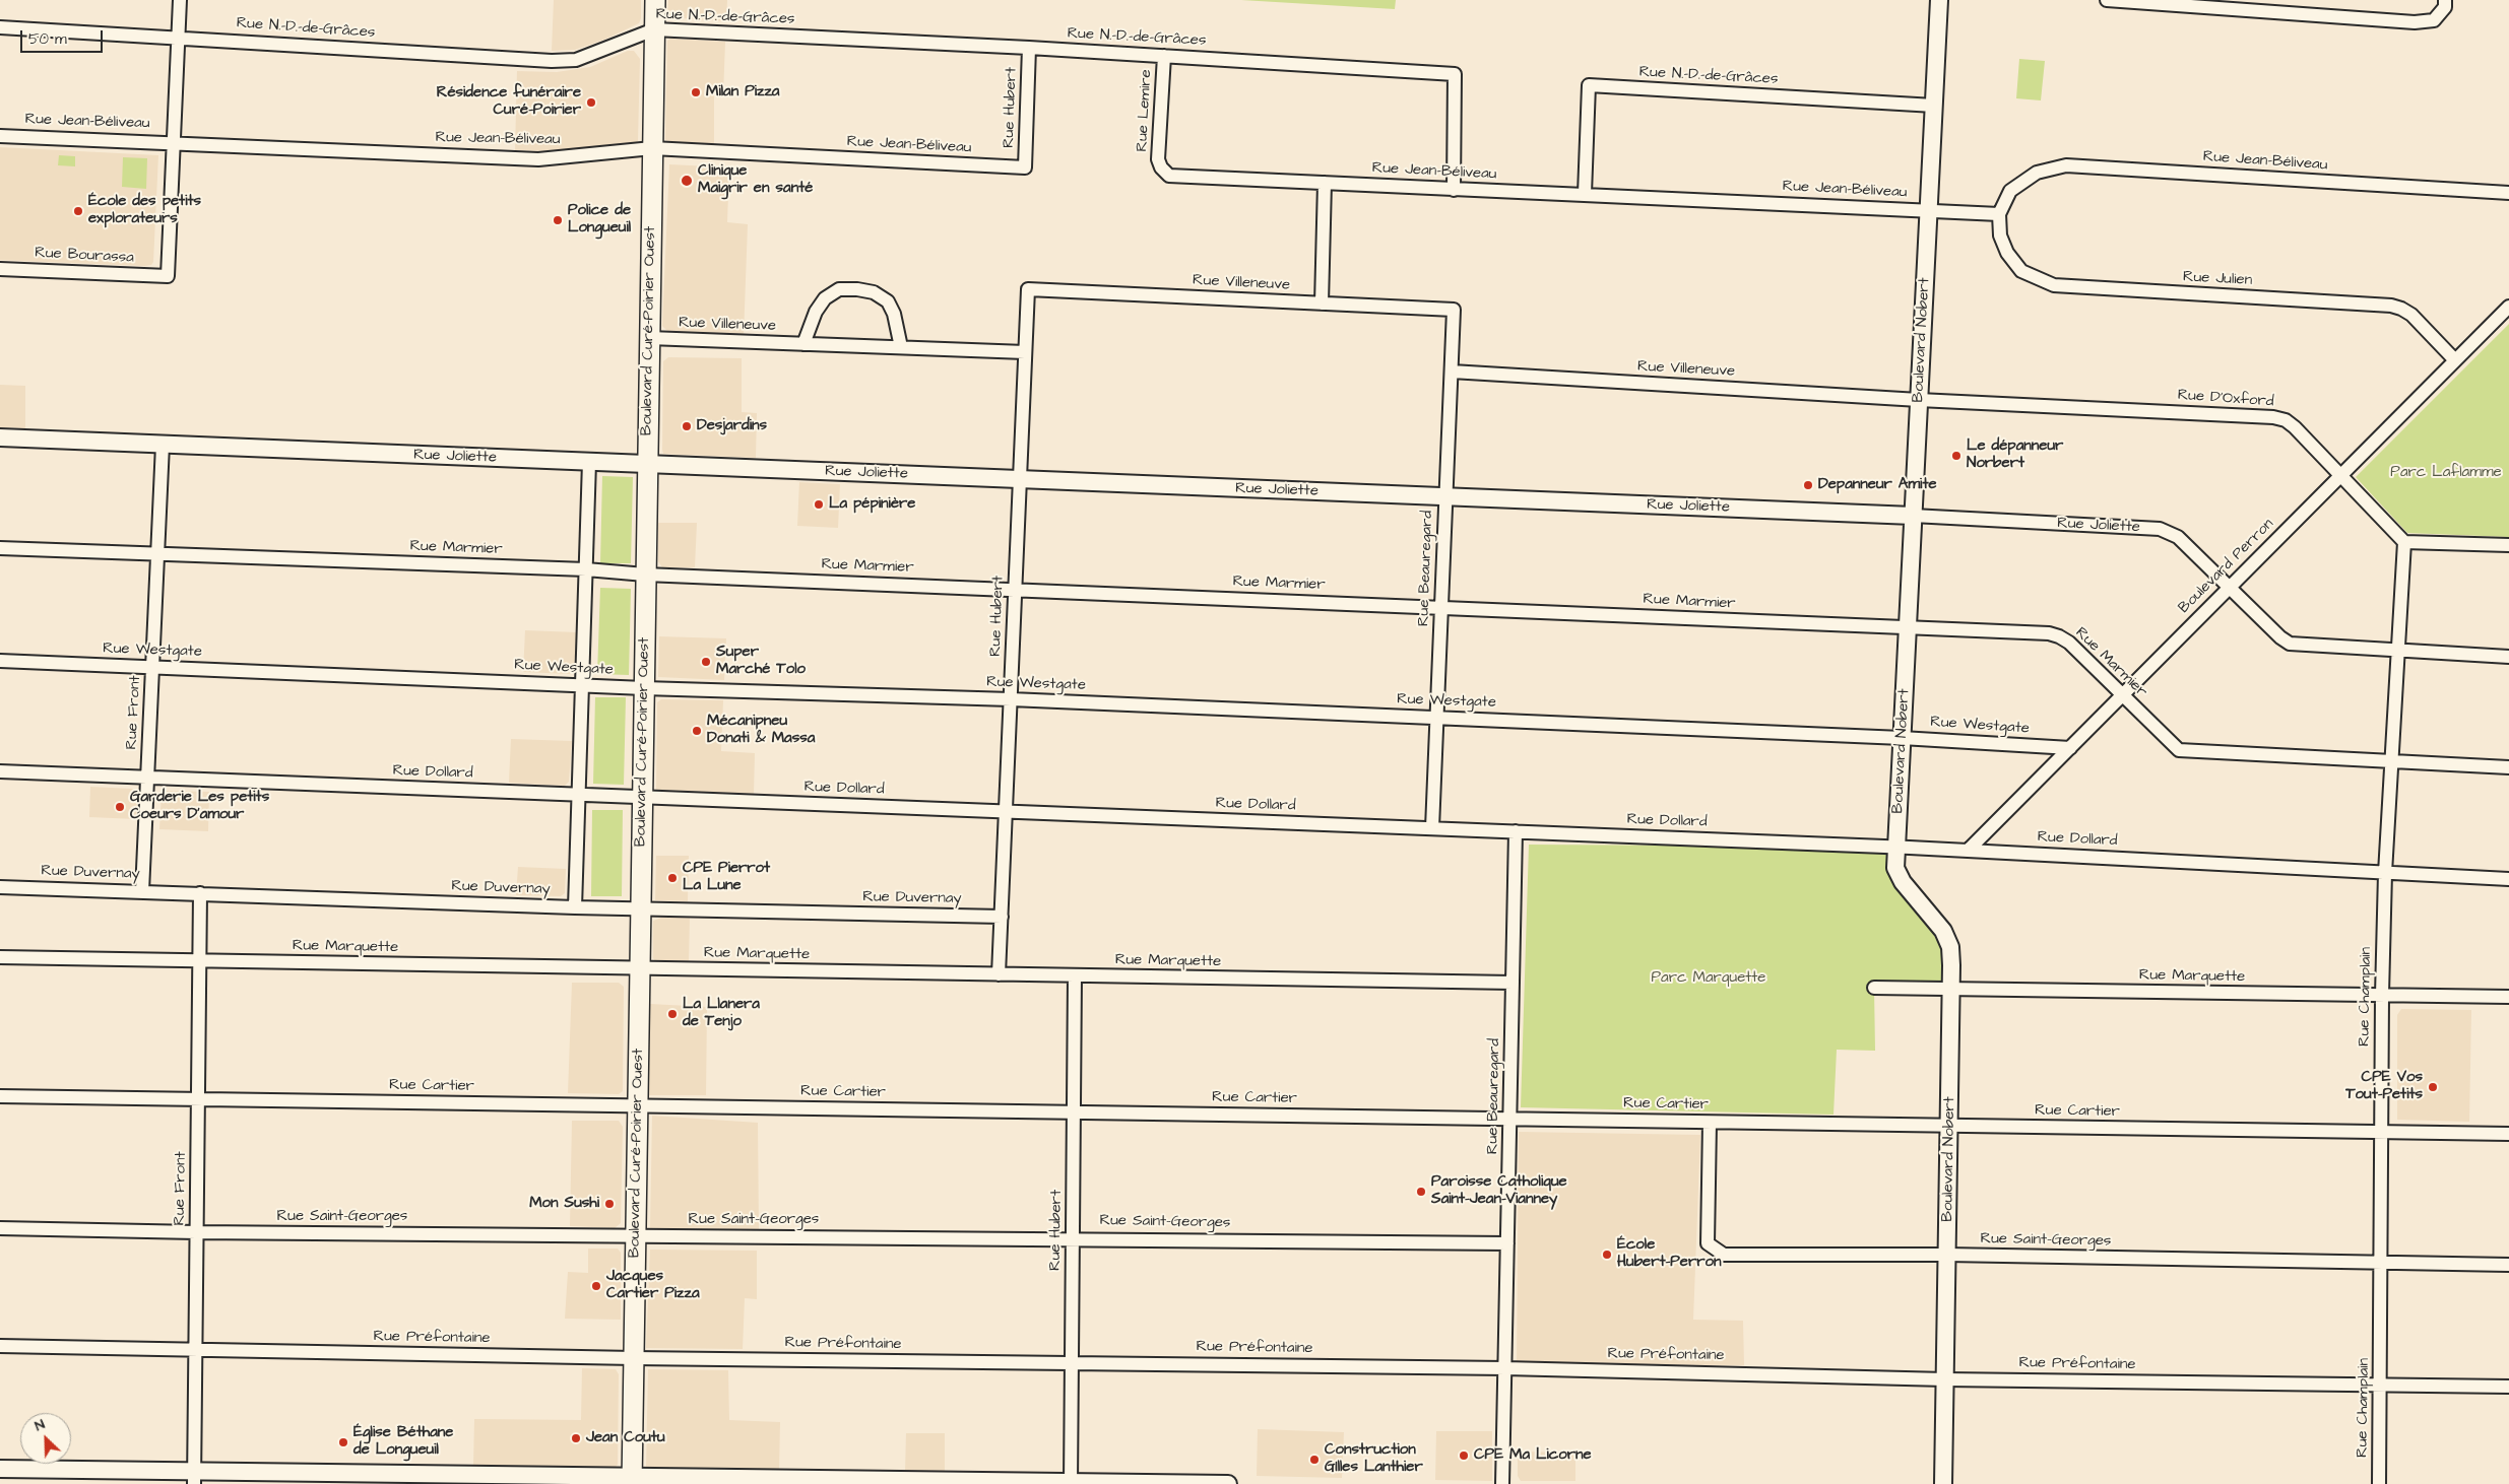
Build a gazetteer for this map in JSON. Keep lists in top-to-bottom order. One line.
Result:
{"streets":{"main road":["Boulevard Curé-Poirier Ouest"],"street":["Rue N.-D.-de-Grâces","Rue Hubert","Rue Lemire","Rue Jean-Béliveau","Rue Bourassa","Rue Julien","Rue Villeneuve","Boulevard Nobert","Rue D'Oxford","Rue Joliette","Rue Marmier","Boulevard Perron","Rue Beauregard","Rue Westgate","Rue Front","Rue Dollard","Rue Duvernay","Rue Marquette","Rue Champlain","Rue Cartier","Rue Saint-Georges","Rue Préfontaine"]},"crossings":[["Rue N.-D.-de-Grâces","Rue Hubert"],["Rue N.-D.-de-Grâces","Rue Lemire"],["Rue N.-D.-de-Grâces","Rue Jean-Béliveau"],["Rue N.-D.-de-Grâces","Boulevard Curé-Poirier Ouest"],["Rue N.-D.-de-Grâces","Boulevard Nobert"],["Rue Hubert","Rue Jean-Béliveau"],["Rue Hubert","Rue Villeneuve"],["Rue Hubert","Rue Joliette"],["Rue Hubert","Rue Marmier"],["Rue Hubert","Rue Westgate"],["Rue Hubert","Rue Dollard"],["Rue Hubert","Rue Duvernay"],["Rue Hubert","Rue Marquette"],["Rue Hubert","Rue Cartier"],["Rue Hubert","Rue Saint-Georges"],["Rue Hubert","Rue Préfontaine"],["Rue Lemire","Rue Jean-Béliveau"],["Rue Jean-Béliveau","Rue Bourassa"],["Rue Jean-Béliveau","Rue Julien"],["Rue Jean-Béliveau","Boulevard Curé-Poirier Ouest"],["Rue Jean-Béliveau","Boulevard Nobert"],["Rue Julien","Boulevard Perron"],["Rue Villeneuve","Boulevard Curé-Poirier Ouest"],["Rue Villeneuve","Boulevard Nobert"],["Rue Villeneuve","Rue D'Oxford"],["Rue Villeneuve","Rue Beauregard"],["Boulevard Curé-Poirier Ouest","Rue Joliette"],["Boulevard Curé-Poirier Ouest","Rue Marmier"],["Boulevard Curé-Poirier Ouest","Rue Westgate"],["Boulevard Curé-Poirier Ouest","Rue Dollard"],["Boulevard Curé-Poirier Ouest","Rue Duvernay"],["Boulevard Curé-Poirier Ouest","Rue Marquette"],["Boulevard Curé-Poirier Ouest","Rue Cartier"],["Boulevard Curé-Poirier Ouest","Rue Saint-Georges"],["Boulevard Curé-Poirier Ouest","Rue Préfontaine"],["Boulevard Nobert","Rue D'Oxford"],["Boulevard Nobert","Rue Joliette"],["Boulevard Nobert","Rue Marmier"],["Boulevard Nobert","Rue Westgate"],["Boulevard Nobert","Rue Dollard"],["Boulevard Nobert","Rue Marquette"],["Boulevard Nobert","Rue Cartier"],["Boulevard Nobert","Rue Saint-Georges"],["Boulevard Nobert","Rue Préfontaine"],["Rue D'Oxford","Boulevard Perron"],["Rue D'Oxford","Rue Champlain"],["Rue Joliette","Boulevard Perron"],["Rue Joliette","Rue Beauregard"],["Rue Joliette","Rue Front"],["Rue Joliette","Rue Champlain"],["Rue Marmier","Boulevard Perron"],["Rue Marmier","Rue Beauregard"],["Rue Marmier","Rue Front"],["Rue Marmier","Rue Champlain"],["Boulevard Perron","Rue Westgate"],["Boulevard Perron","Rue Dollard"],["Rue Beauregard","Rue Westgate"],["Rue Beauregard","Rue Dollard"],["Rue Beauregard","Rue Marquette"],["Rue Beauregard","Rue Cartier"],["Rue Beauregard","Rue Saint-Georges"],["Rue Beauregard","Rue Préfontaine"],["Rue Westgate","Rue Front"],["Rue Front","Rue Dollard"],["Rue Front","Rue Duvernay"],["Rue Front","Rue Marquette"],["Rue Front","Rue Cartier"],["Rue Front","Rue Saint-Georges"],["Rue Front","Rue Préfontaine"],["Rue Dollard","Rue Champlain"],["Rue Marquette","Rue Champlain"],["Rue Champlain","Rue Cartier"],["Rue Champlain","Rue Saint-Georges"],["Rue Champlain","Rue Préfontaine"],["Rue Cartier","Rue Saint-Georges"]],"parks":["Parc Laflamme","Parc Marquette"],"places":["Milan Pizza","Résidence funéraire Curé-Poirier","Clinique Maigrir en santé","École des petits explorateurs","Police de Longueuil","Desjardins","Le dépanneur Norbert","Depanneur Amite","La pépinière","Super Marché Tolo","Mécanipneu Donati & Massa","Garderie Les petits Coeurs D'amour","CPE Pierrot La Lune","La Llanera de Tenjo","CPE Vos Tout-Petits","Paroisse Catholique Saint-Jean-Vianney","Mon Sushi","École Hubert-Perron","Jacques Cartier Pizza","Jean Coutu","Église Béthane de Longueuil","CPE Ma Licorne","Construction GIlles Lanthier"],"scale_bar":"50 m","north":"top left"}
